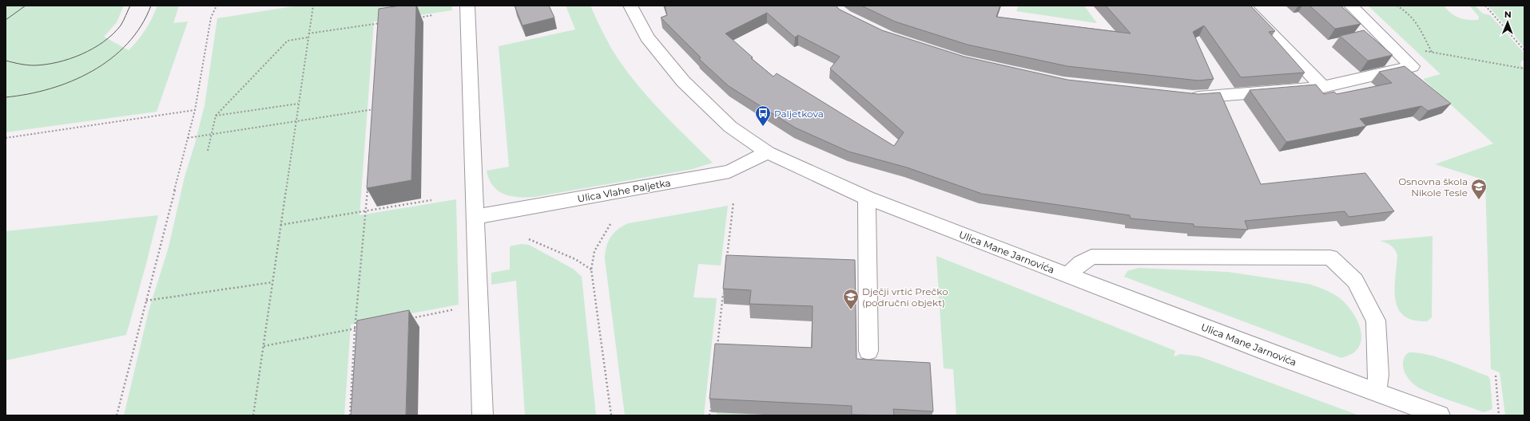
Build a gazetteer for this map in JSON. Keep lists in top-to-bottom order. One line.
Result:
{"streets":{"street":["Ulica Vlahe Paljetka","Ulica Mane Jarnovića"]},"crossings":[["Ulica Vlahe Paljetka","Ulica Mane Jarnovića"]],"places":{"bus stop":["Paljetkova"],"school or university":["Osnovna škola Nikole Tesle","Dječji vrtić Prečko (područni objekt)"]},"north":"top"}
